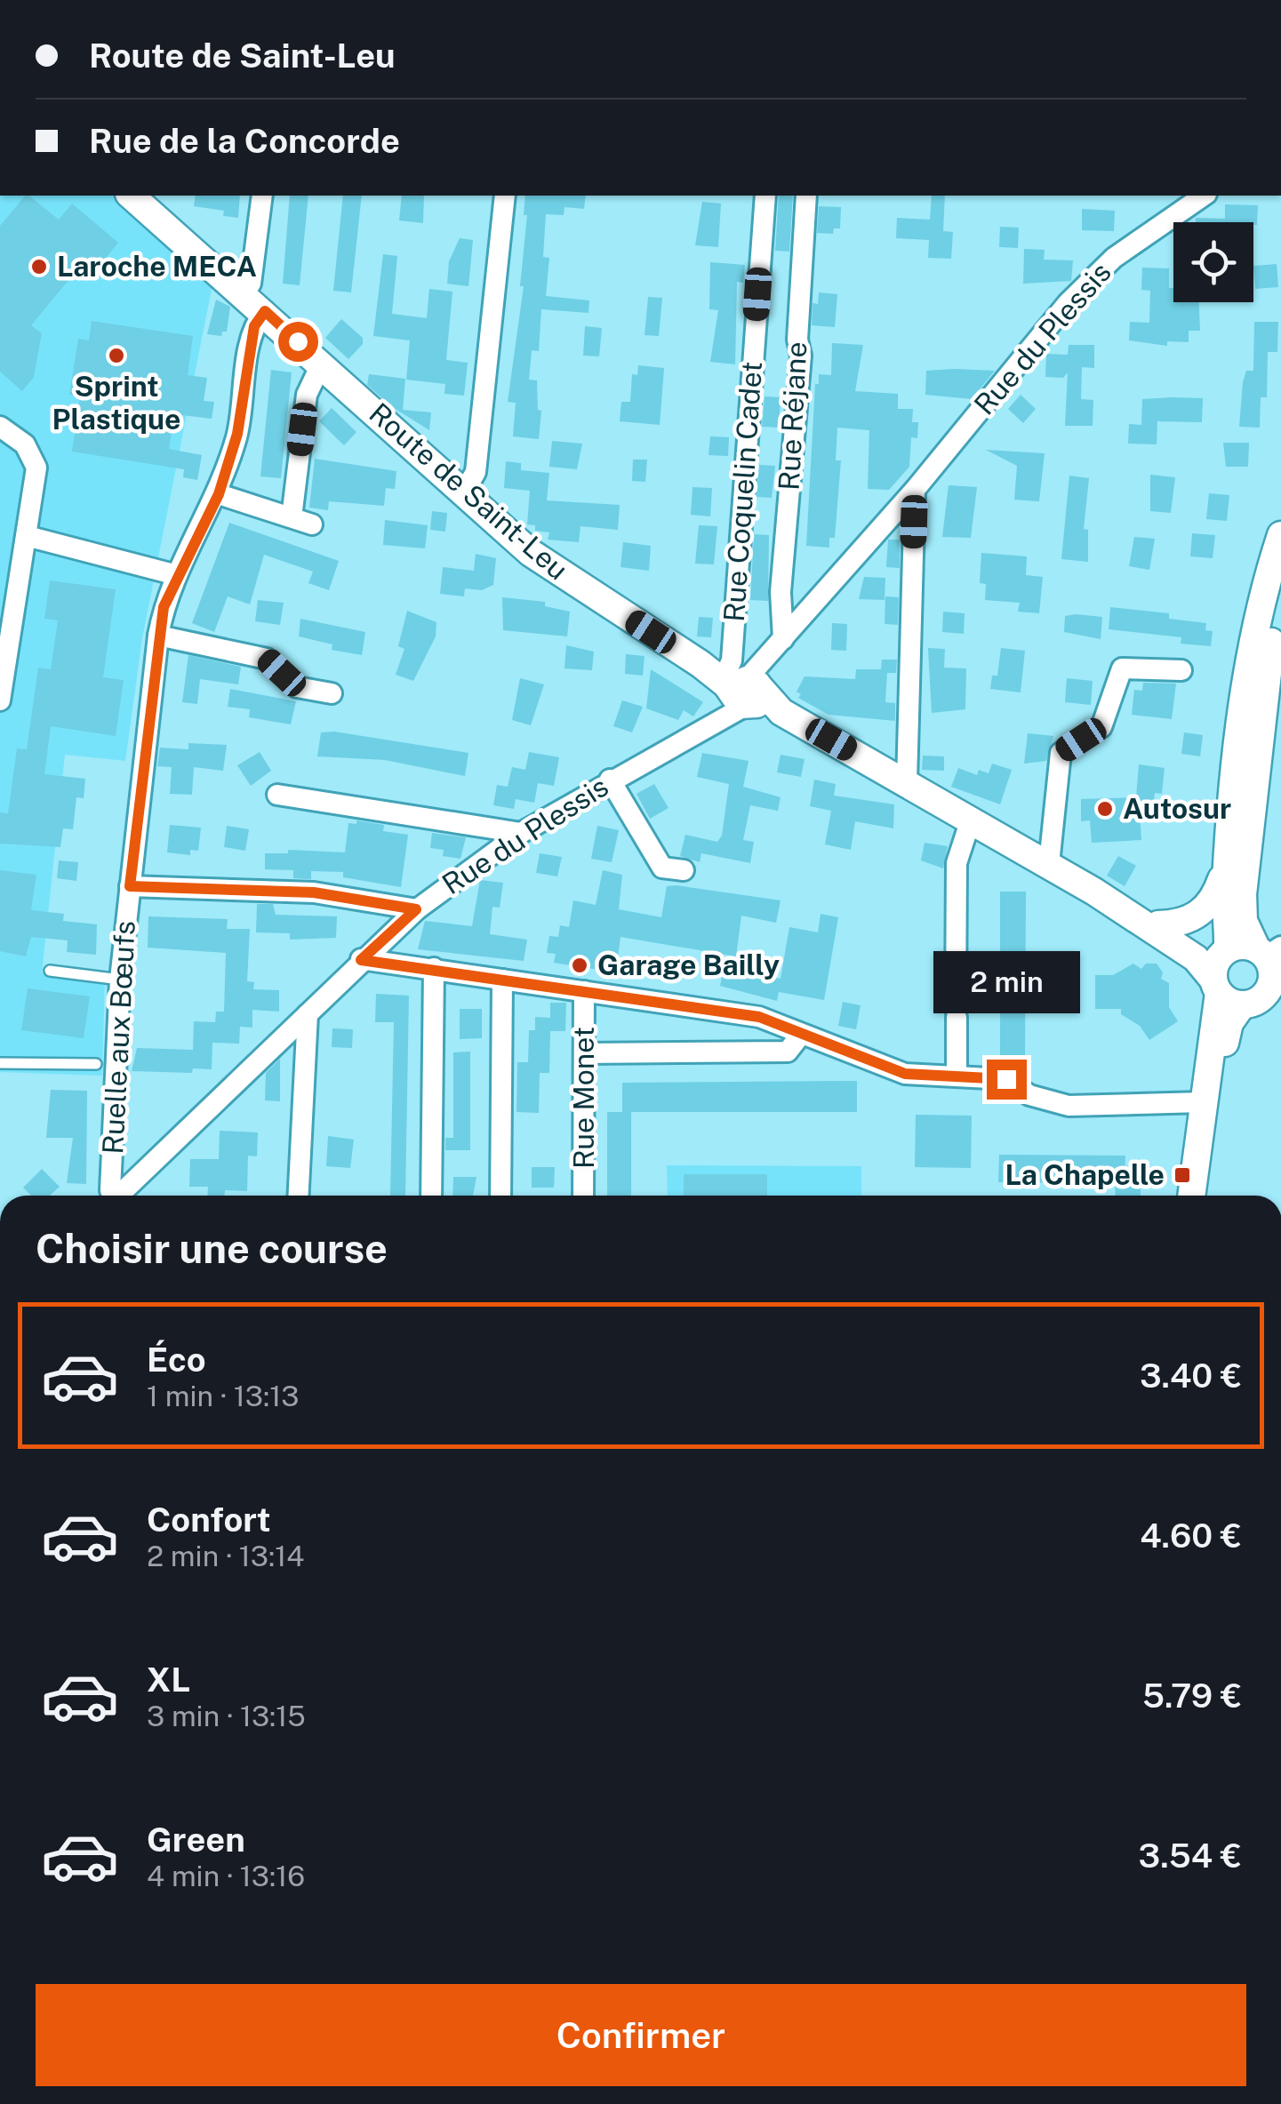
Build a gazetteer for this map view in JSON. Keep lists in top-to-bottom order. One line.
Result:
{"streets":{"street":["Rue du Plessis","Rue Réjane","Route de Saint-Leu","Rue Coquelin Cadet","Ruelle aux Bœufs","Rue Monet"]},"crossings":[["Rue du Plessis","Rue Réjane"],["Rue du Plessis","Route de Saint-Leu"],["Rue du Plessis","Rue Coquelin Cadet"],["Route de Saint-Leu","Rue Coquelin Cadet"],["Route de Saint-Leu","Ruelle aux Bœufs"]],"places":{"other":["Laroche MECA","Sprint Plastique","Autosur","Garage Bailly"],"transit":["La Chapelle"]},"page":{"banner":["Route de Saint-Leu","Rue de la Concorde"],"bubble":"2 min","heading":"Choisir une course","list":[{"name":"Éco","note":"1 min · 13:13","value":"3.40 €"},{"name":"Confort","note":"2 min · 13:14","value":"4.60 €"},{"name":"XL","note":"3 min · 13:15","value":"5.79 €"},{"name":"Green","note":"4 min · 13:16","value":"3.54 €"}],"buttons":"Confirmer"}}
